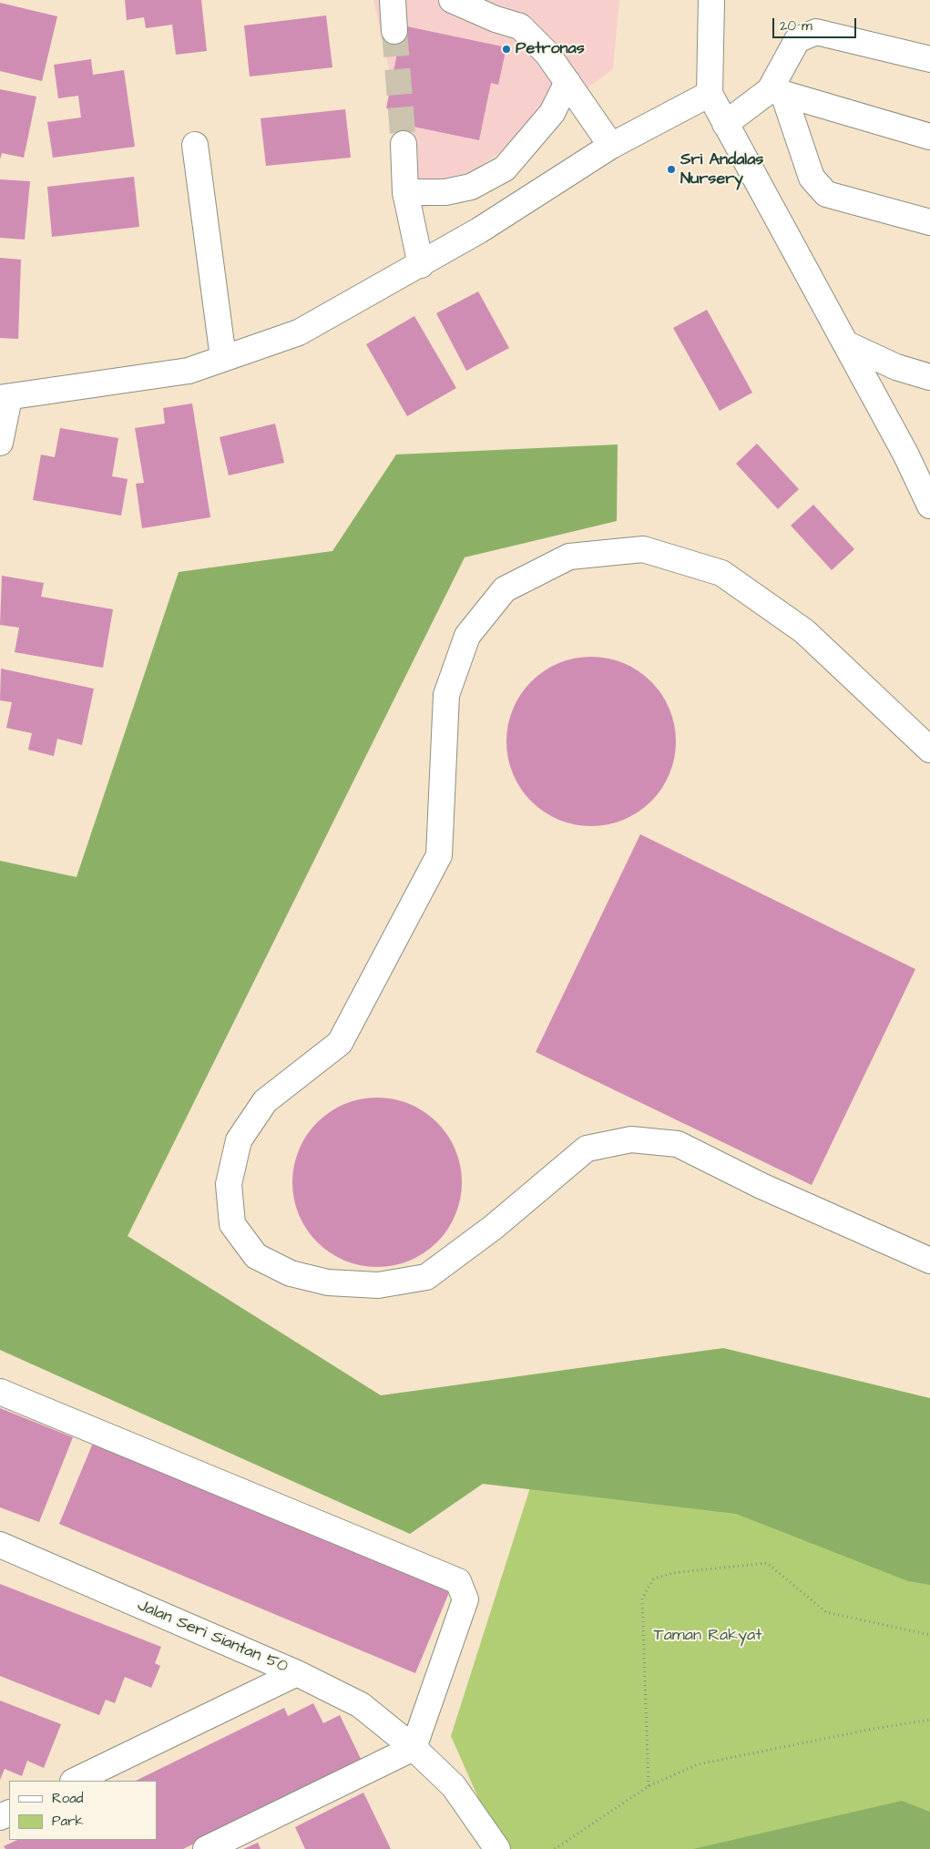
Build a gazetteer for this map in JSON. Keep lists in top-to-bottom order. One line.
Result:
{"streets":{"street":["Jalan Seri Siantan 50"]},"parks":["Taman Rakyat"],"places":["Petronas","Sri Andalas Nursery"],"legend":["Road","Park"],"scale_bar":"20 m"}
